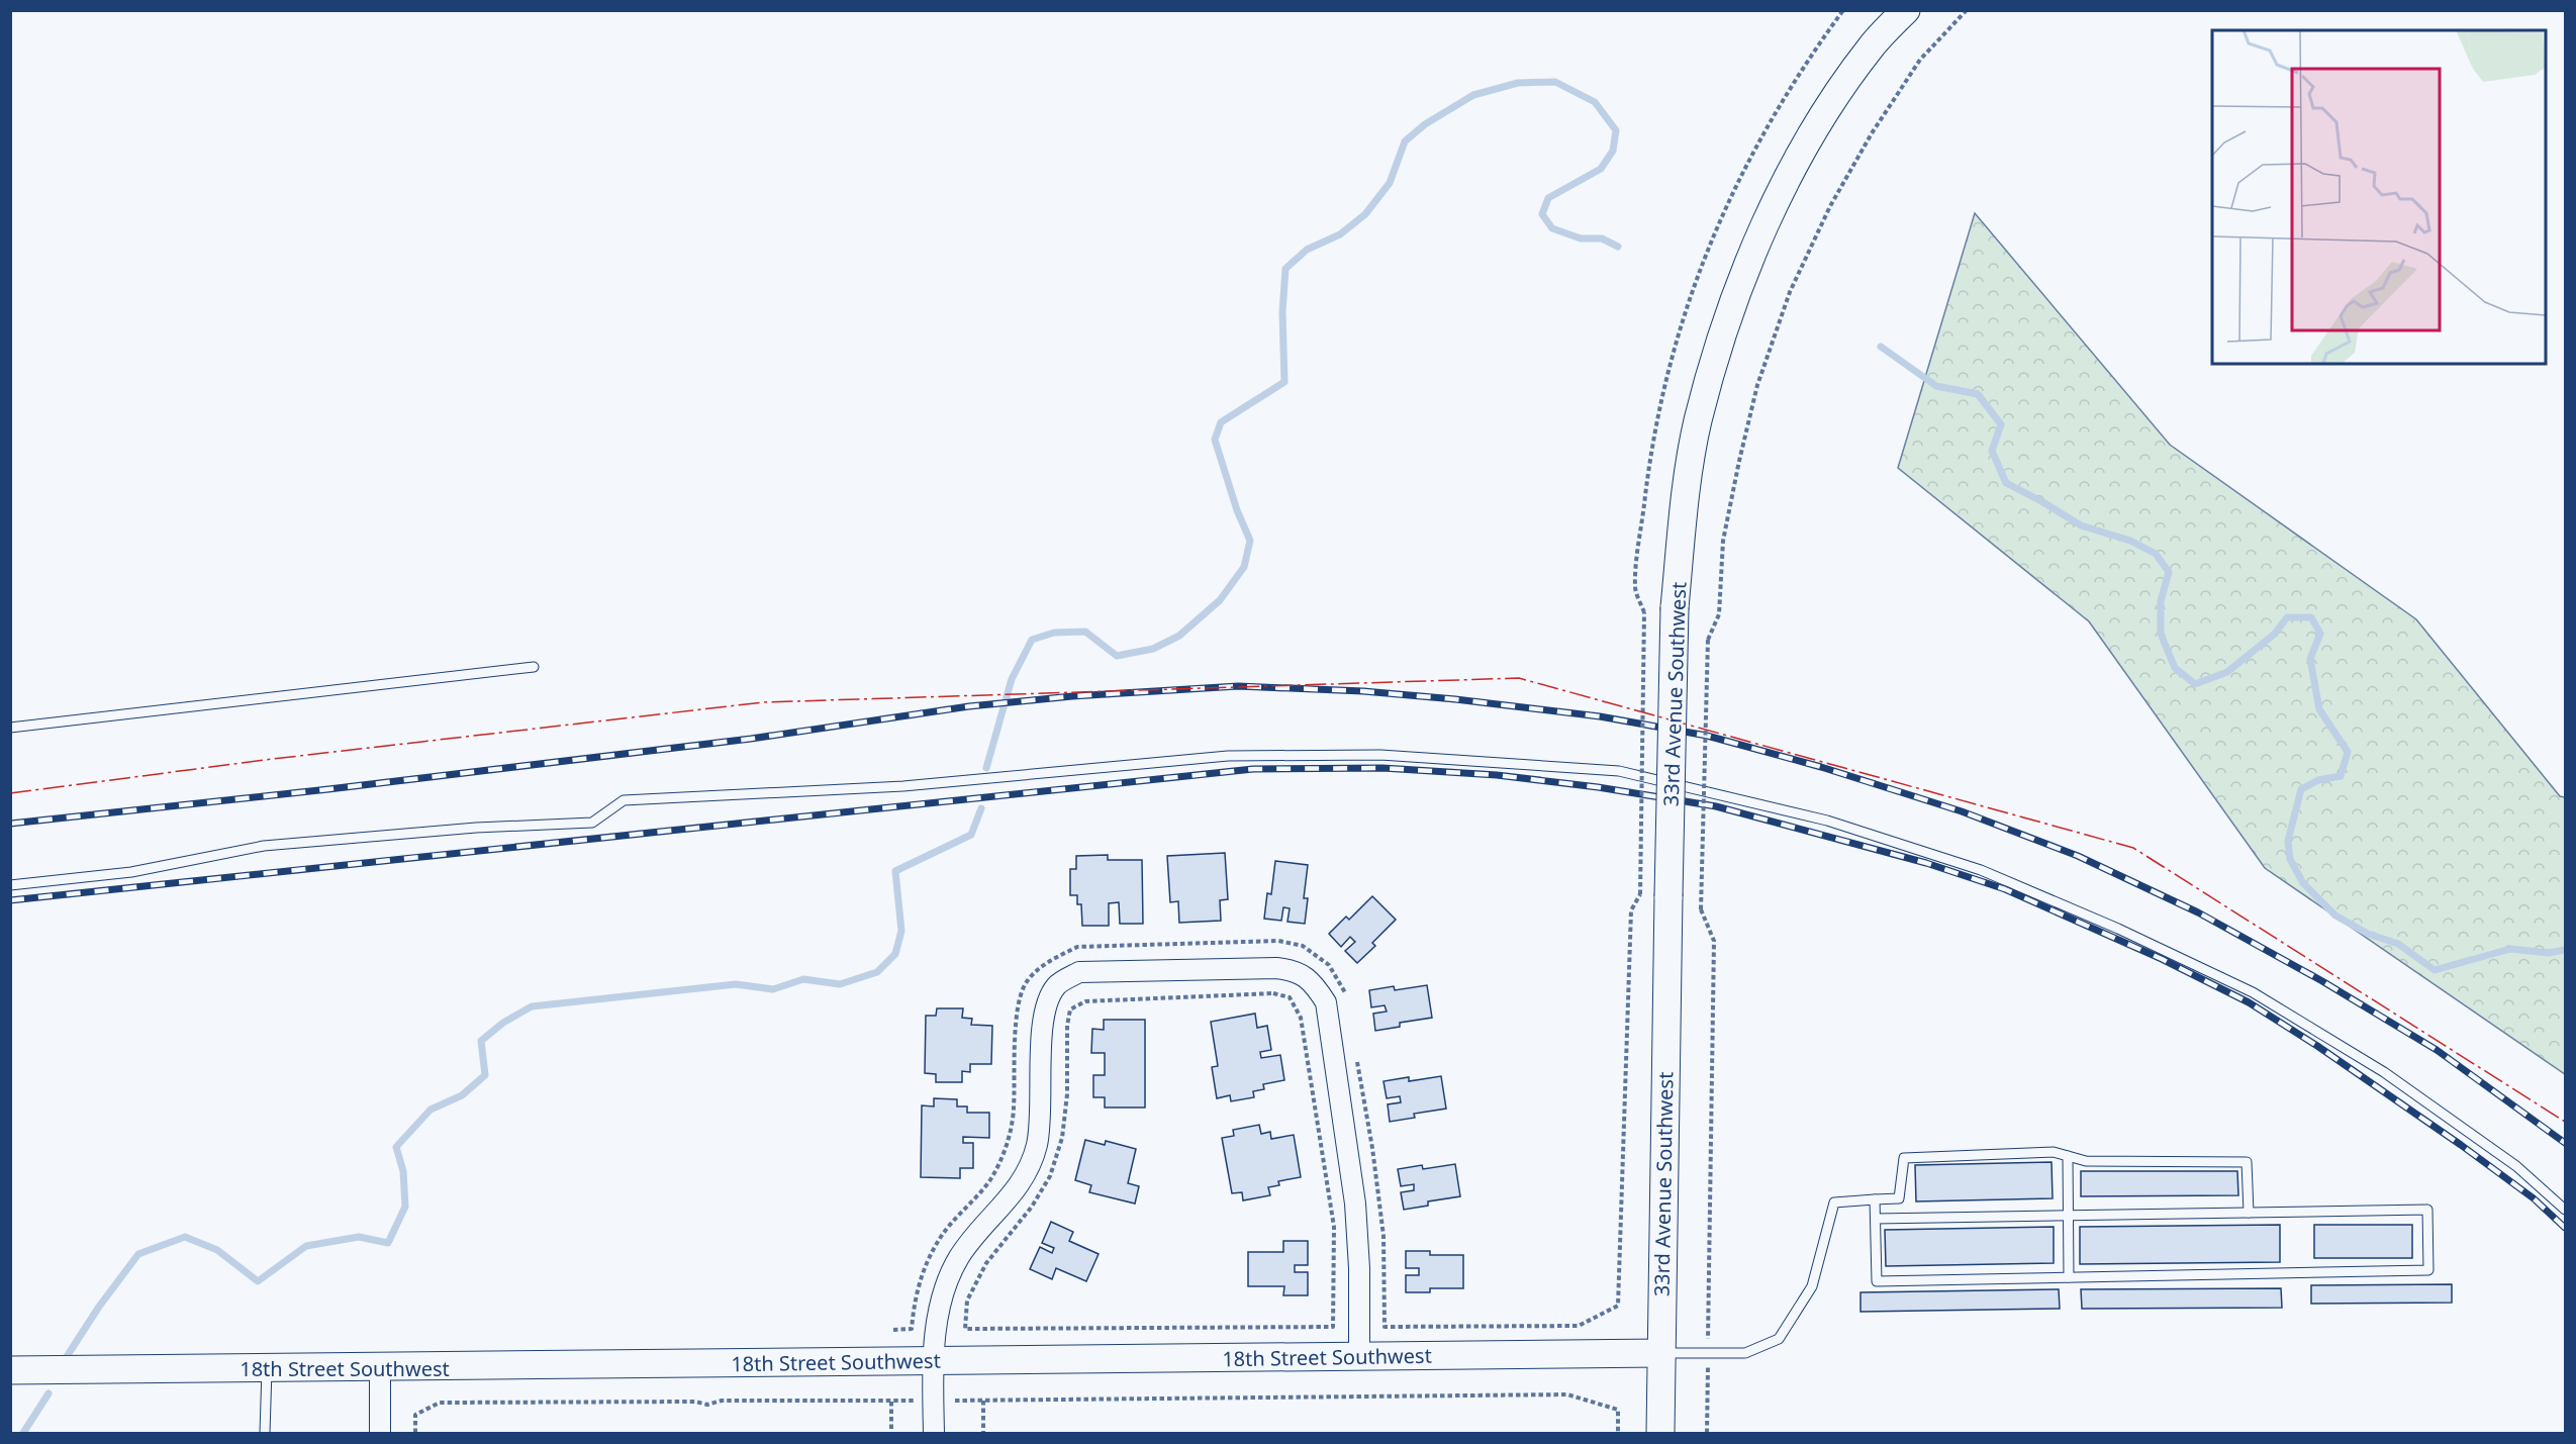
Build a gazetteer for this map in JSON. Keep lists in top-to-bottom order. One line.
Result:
{"streets":{"street":["33rd Avenue Southwest","18th Street Southwest"]},"crossings":[["33rd Avenue Southwest","18th Street Southwest"]]}
